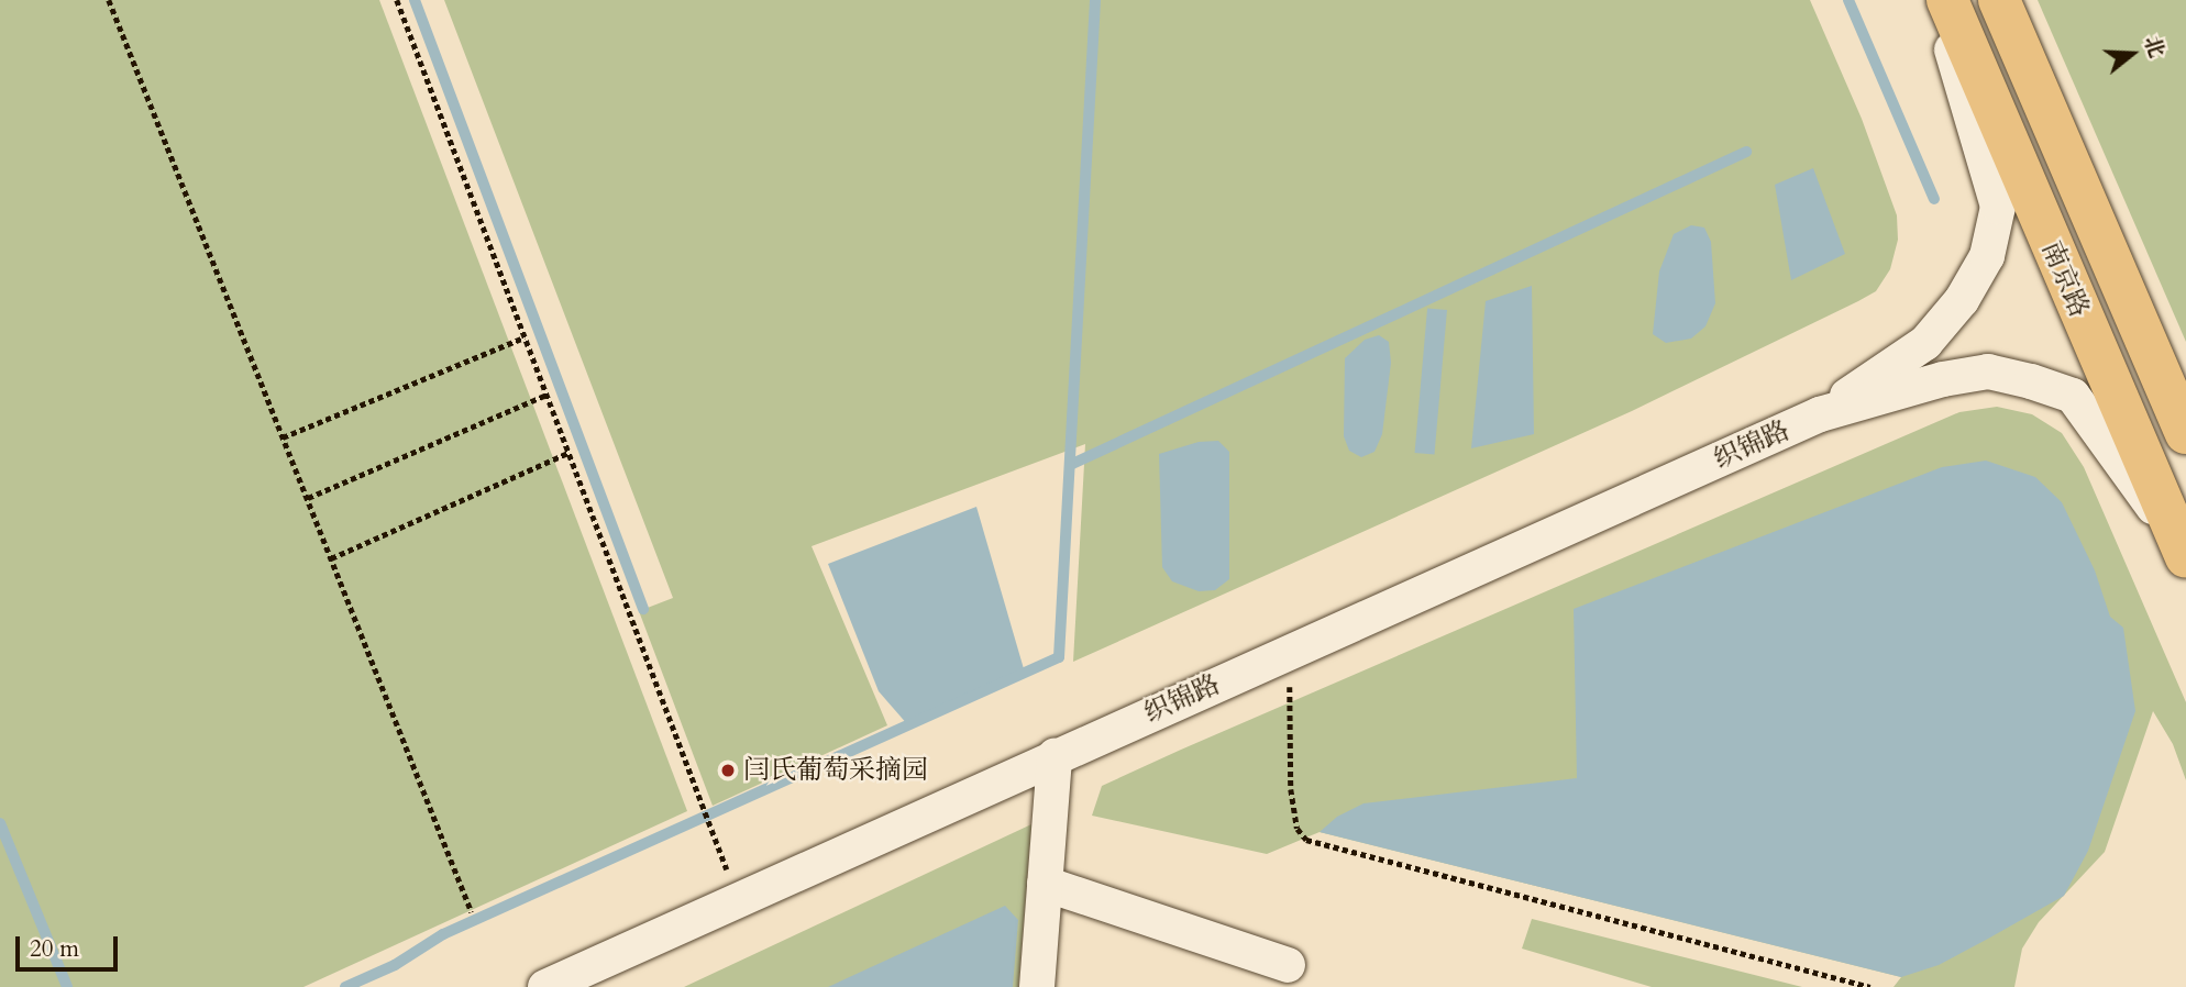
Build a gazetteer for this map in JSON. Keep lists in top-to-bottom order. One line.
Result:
{"streets":{"main road":["南京路"],"street":["织锦路"]},"places":["闫氏葡萄采摘园"],"scale_bar":"20 m","north":"right"}
